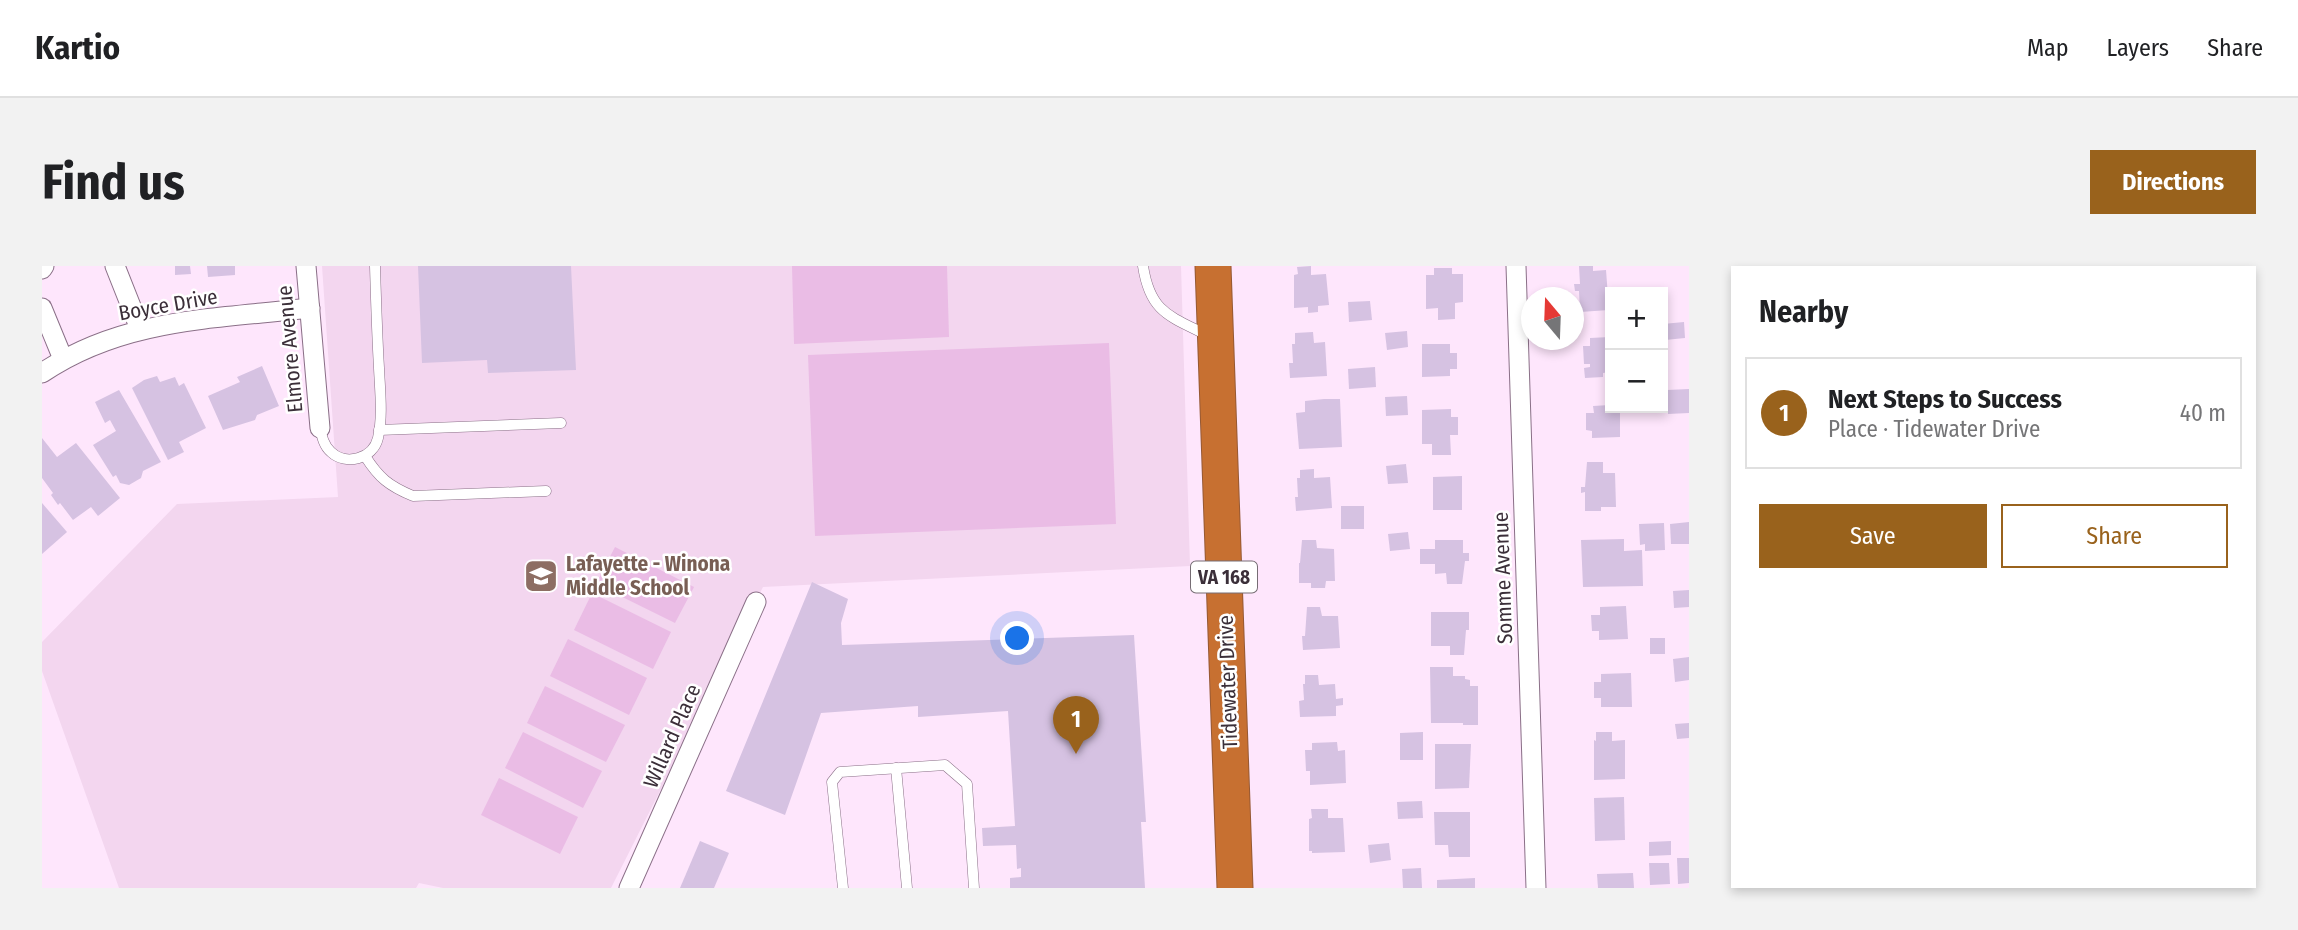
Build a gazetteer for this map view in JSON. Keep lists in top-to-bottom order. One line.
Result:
{"streets":{"highway":["VA 168","Tidewater Drive"],"street":["Boyce Drive","Elmore Avenue","Somme Avenue","Willard Place"]},"crossings":[["Boyce Drive","Elmore Avenue"]],"places":{"school or university":["Lafayette - Winona Middle School"]},"north":"top","page":{"header":"Kartio","nav":["Map","Layers","Share"],"buttons":["Directions",["Save","Share"]],"title":"Find us","heading":"Nearby","map_buttons":["+","−"],"list":[{"mark":"1","name":"Next Steps to Success","note":"Place · Tidewater Drive","value":"40 m"}],"pins":"1"}}
